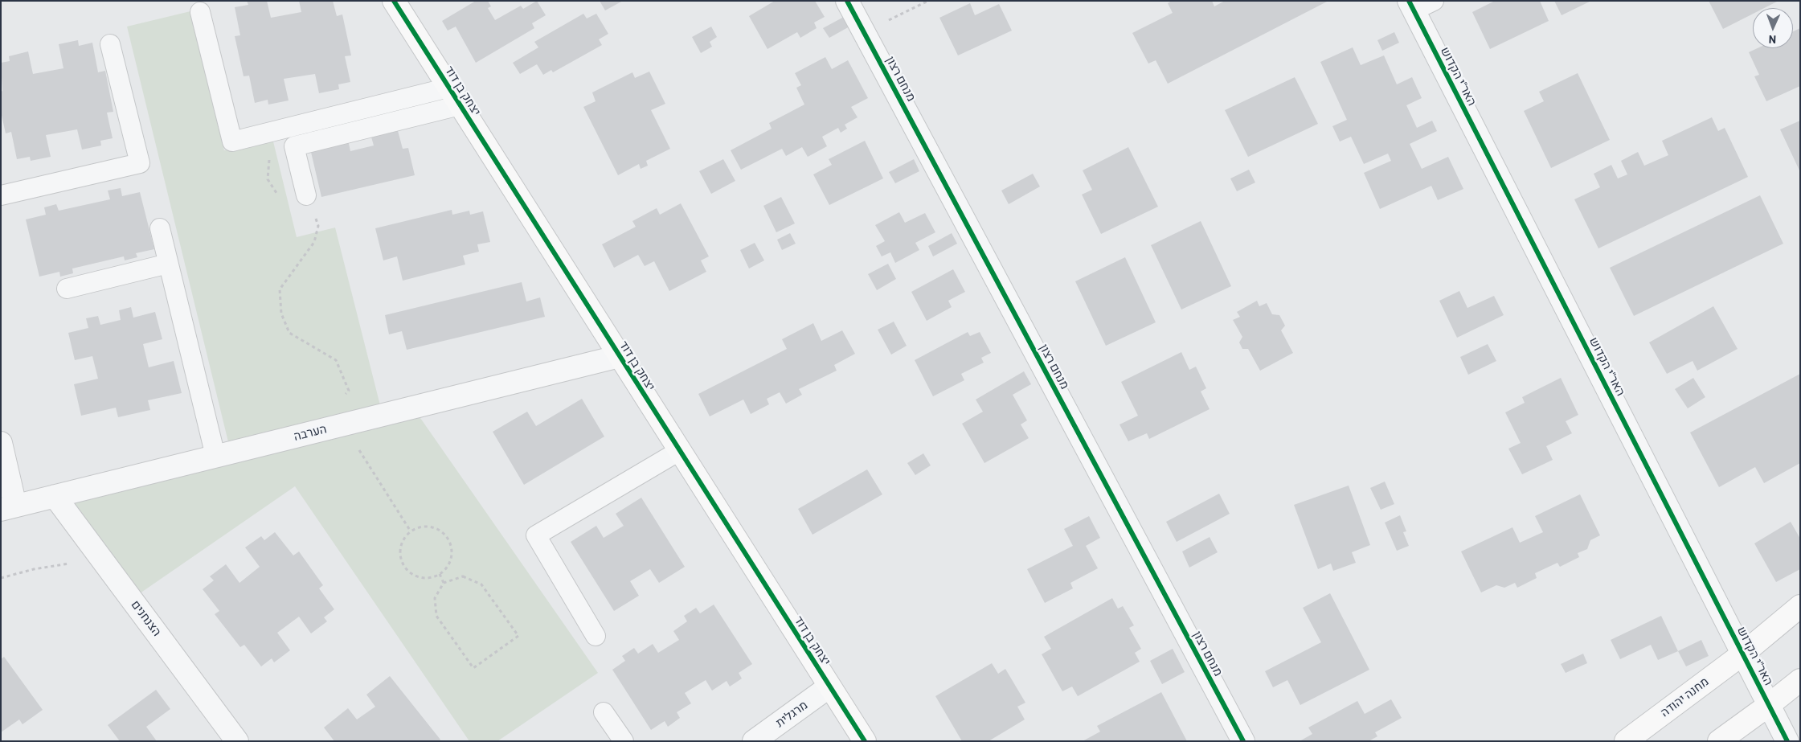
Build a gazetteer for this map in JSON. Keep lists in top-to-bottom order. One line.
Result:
{"streets":{"street":["האר\"י הקדוש","מנחם רצון","יצחק בן דוד","הערבה","הצנחנים","מחנה יהודה","מרגלית"]},"crossings":[["האר\"י הקדוש","מחנה יהודה"],["יצחק בן דוד","הערבה"],["יצחק בן דוד","מרגלית"],["הערבה","הצנחנים"]],"north":"bottom"}
